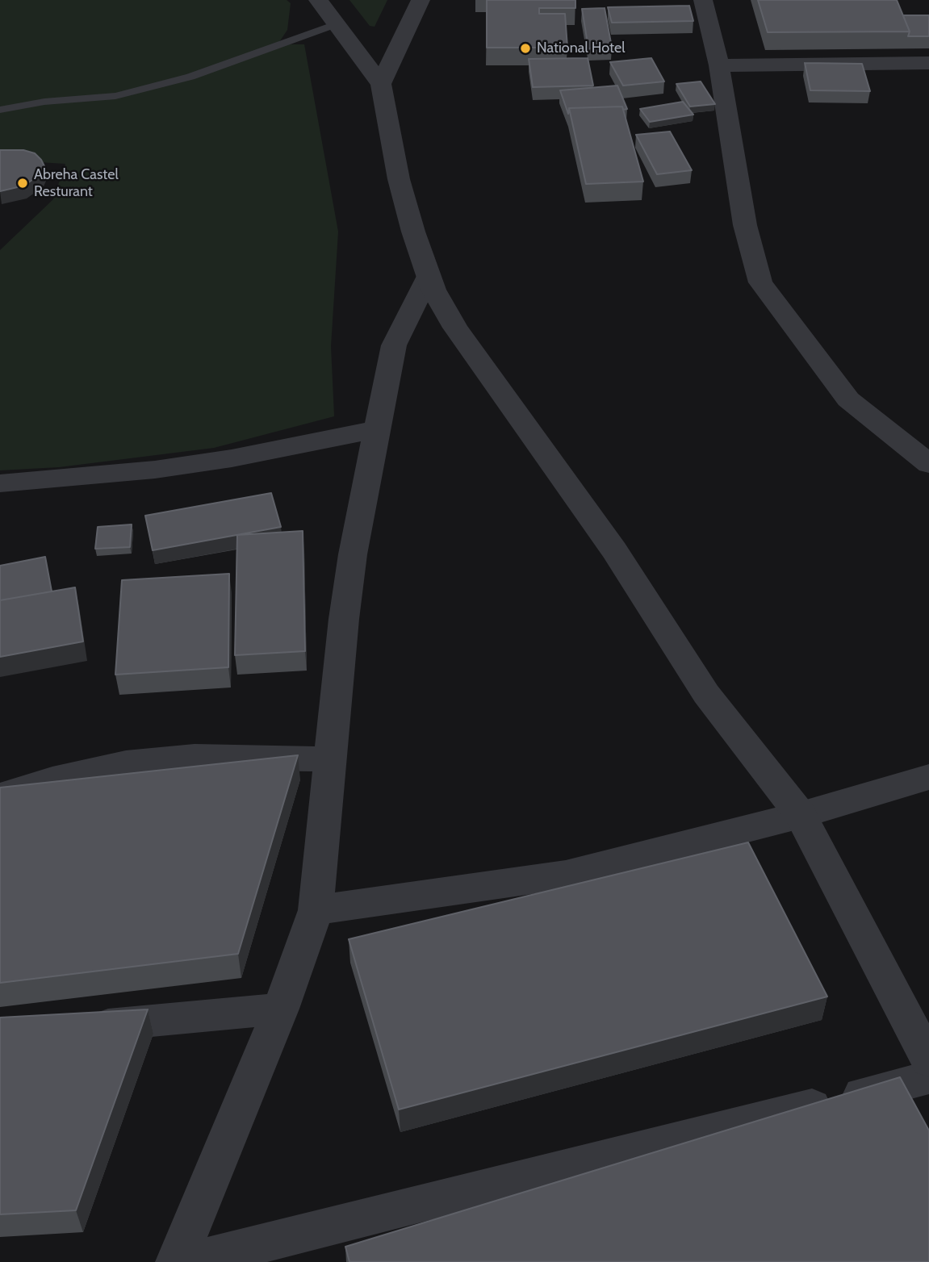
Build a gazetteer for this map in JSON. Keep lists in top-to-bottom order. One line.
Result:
{"places":["National Hotel","Abreha Castel Resturant"]}
